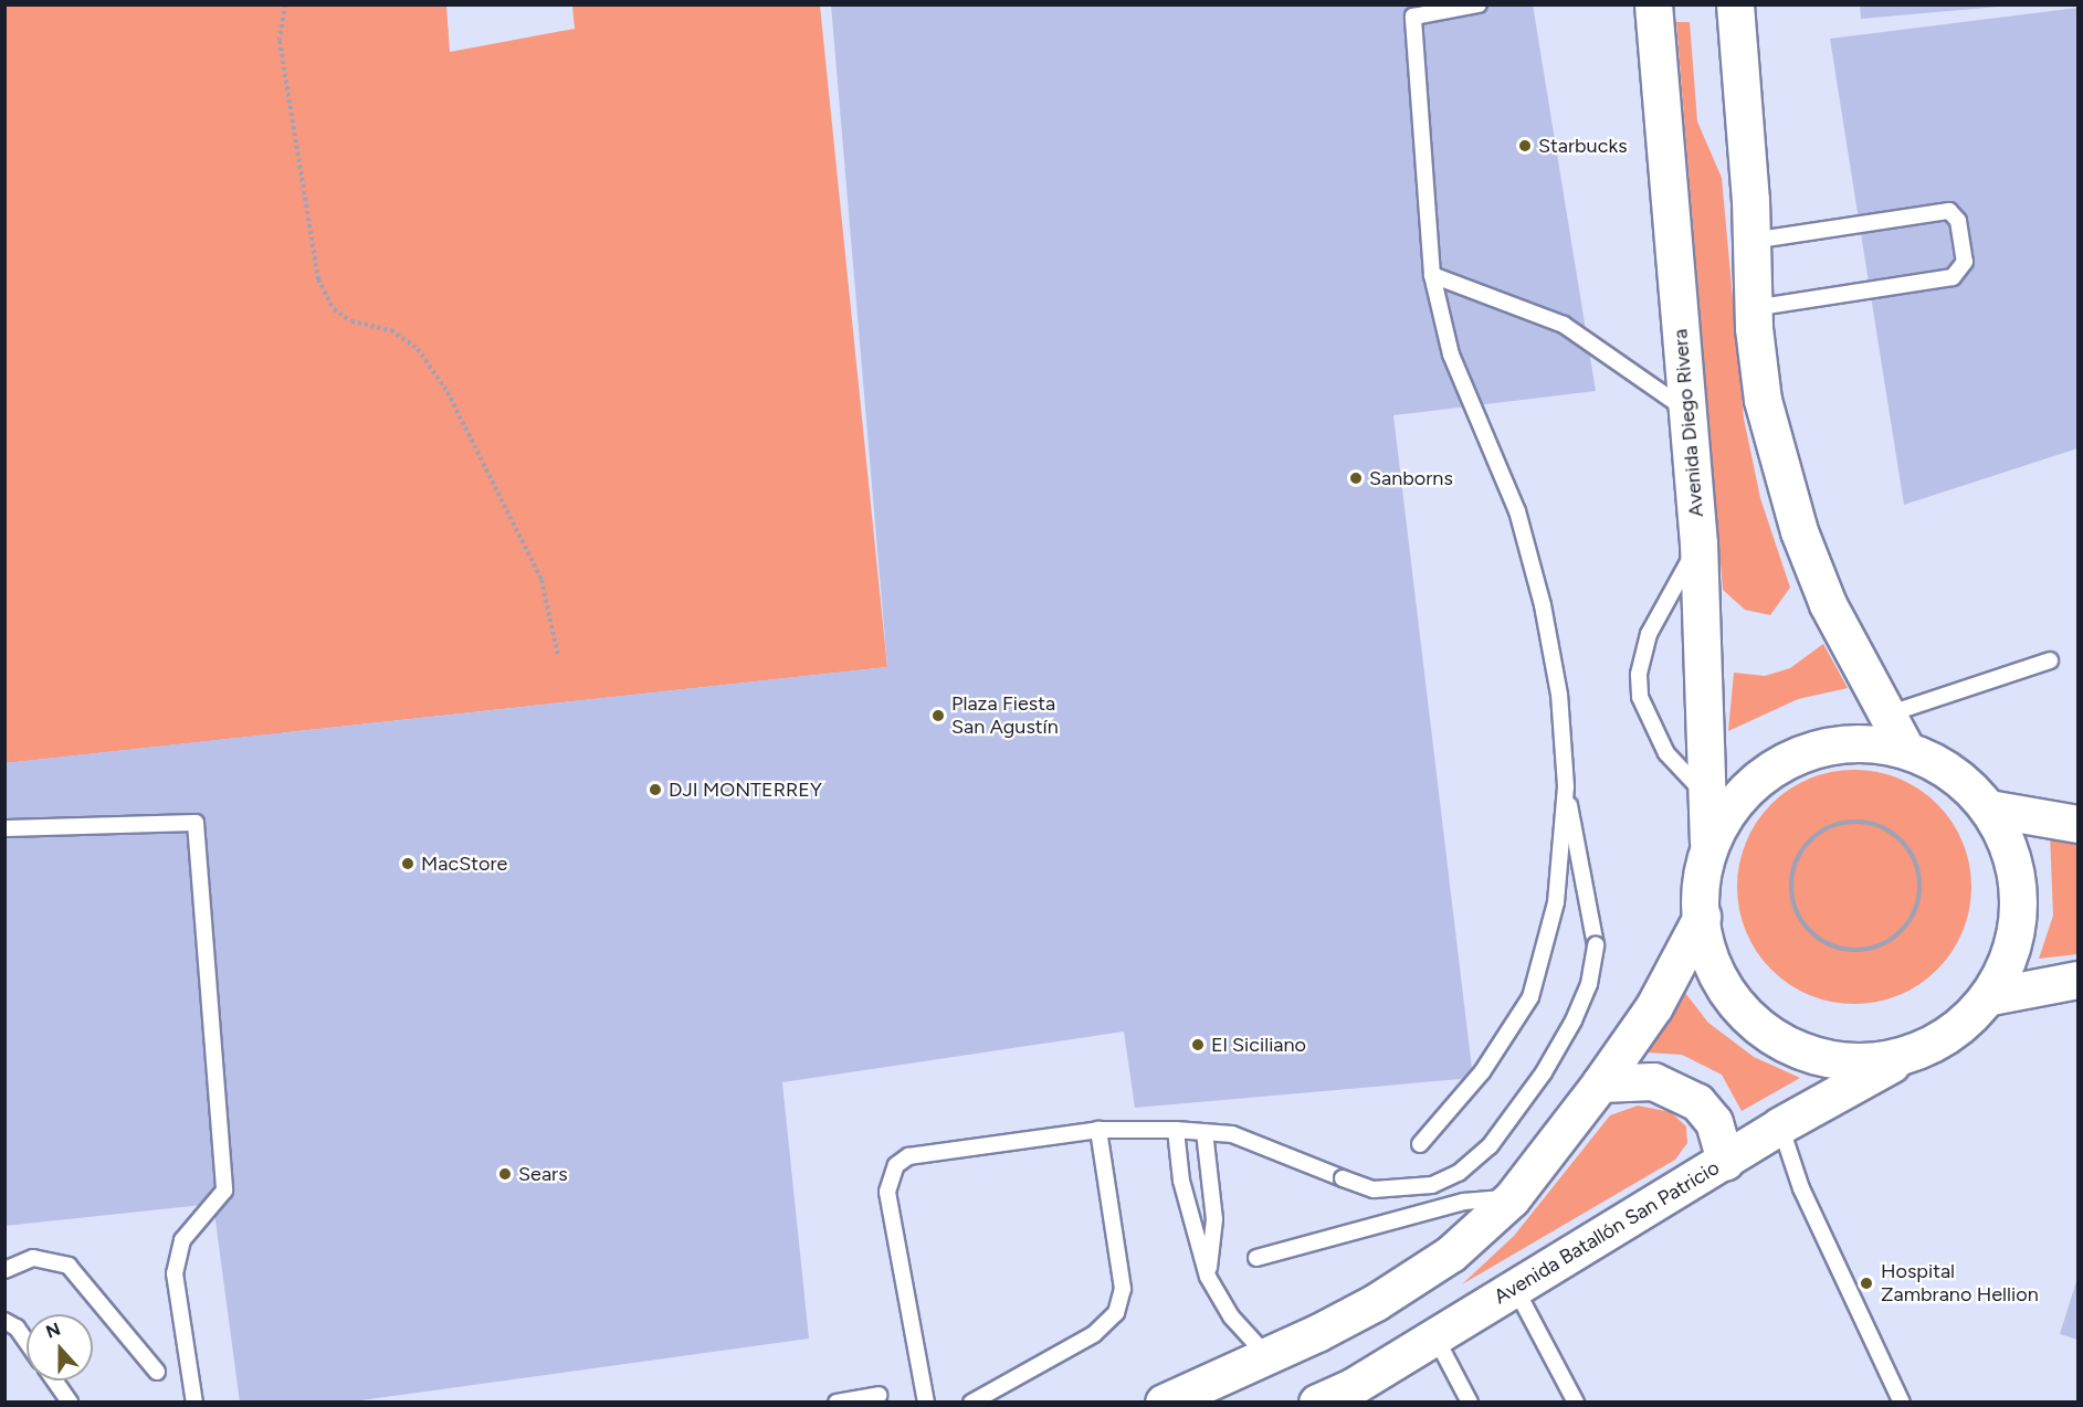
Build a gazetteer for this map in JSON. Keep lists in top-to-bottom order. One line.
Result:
{"streets":{"street":["Avenida Diego Rivera","Avenida Batallón San Patricio"]},"places":["Starbucks","Sanborns","Plaza Fiesta San Agustín","DJI MONTERREY","MacStore","El Siciliano","Sears","Hospital Zambrano Hellion"],"north":"top"}
